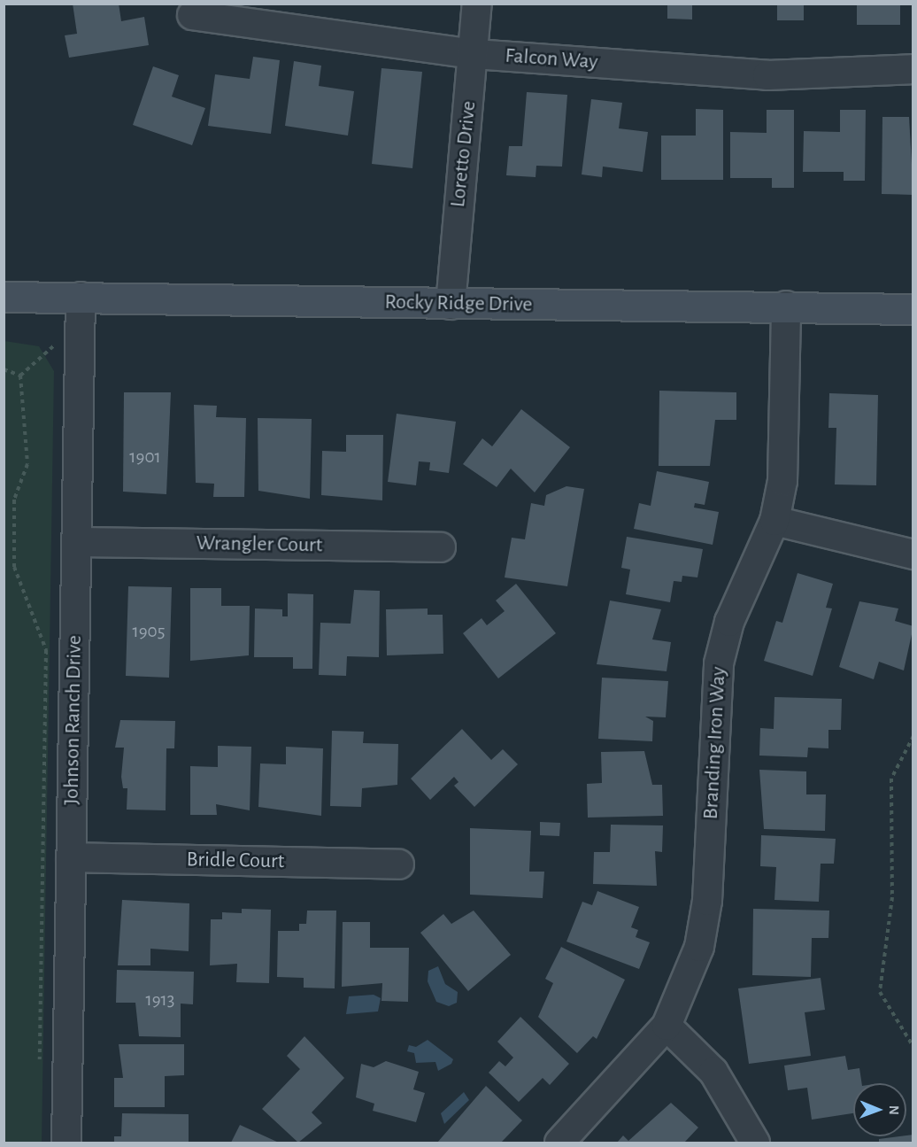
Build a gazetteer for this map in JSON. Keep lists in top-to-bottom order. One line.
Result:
{"streets":{"main road":["Rocky Ridge Drive"],"street":["Falcon Way","Loretto Drive","Wrangler Court","Johnson Ranch Drive","Branding Iron Way","Bridle Court"]},"crossings":[["Falcon Way","Loretto Drive"],["Loretto Drive","Rocky Ridge Drive"],["Rocky Ridge Drive","Johnson Ranch Drive"],["Rocky Ridge Drive","Branding Iron Way"],["Wrangler Court","Johnson Ranch Drive"],["Johnson Ranch Drive","Bridle Court"]],"house_numbers":["1901","1905","1913"],"north":"right"}
